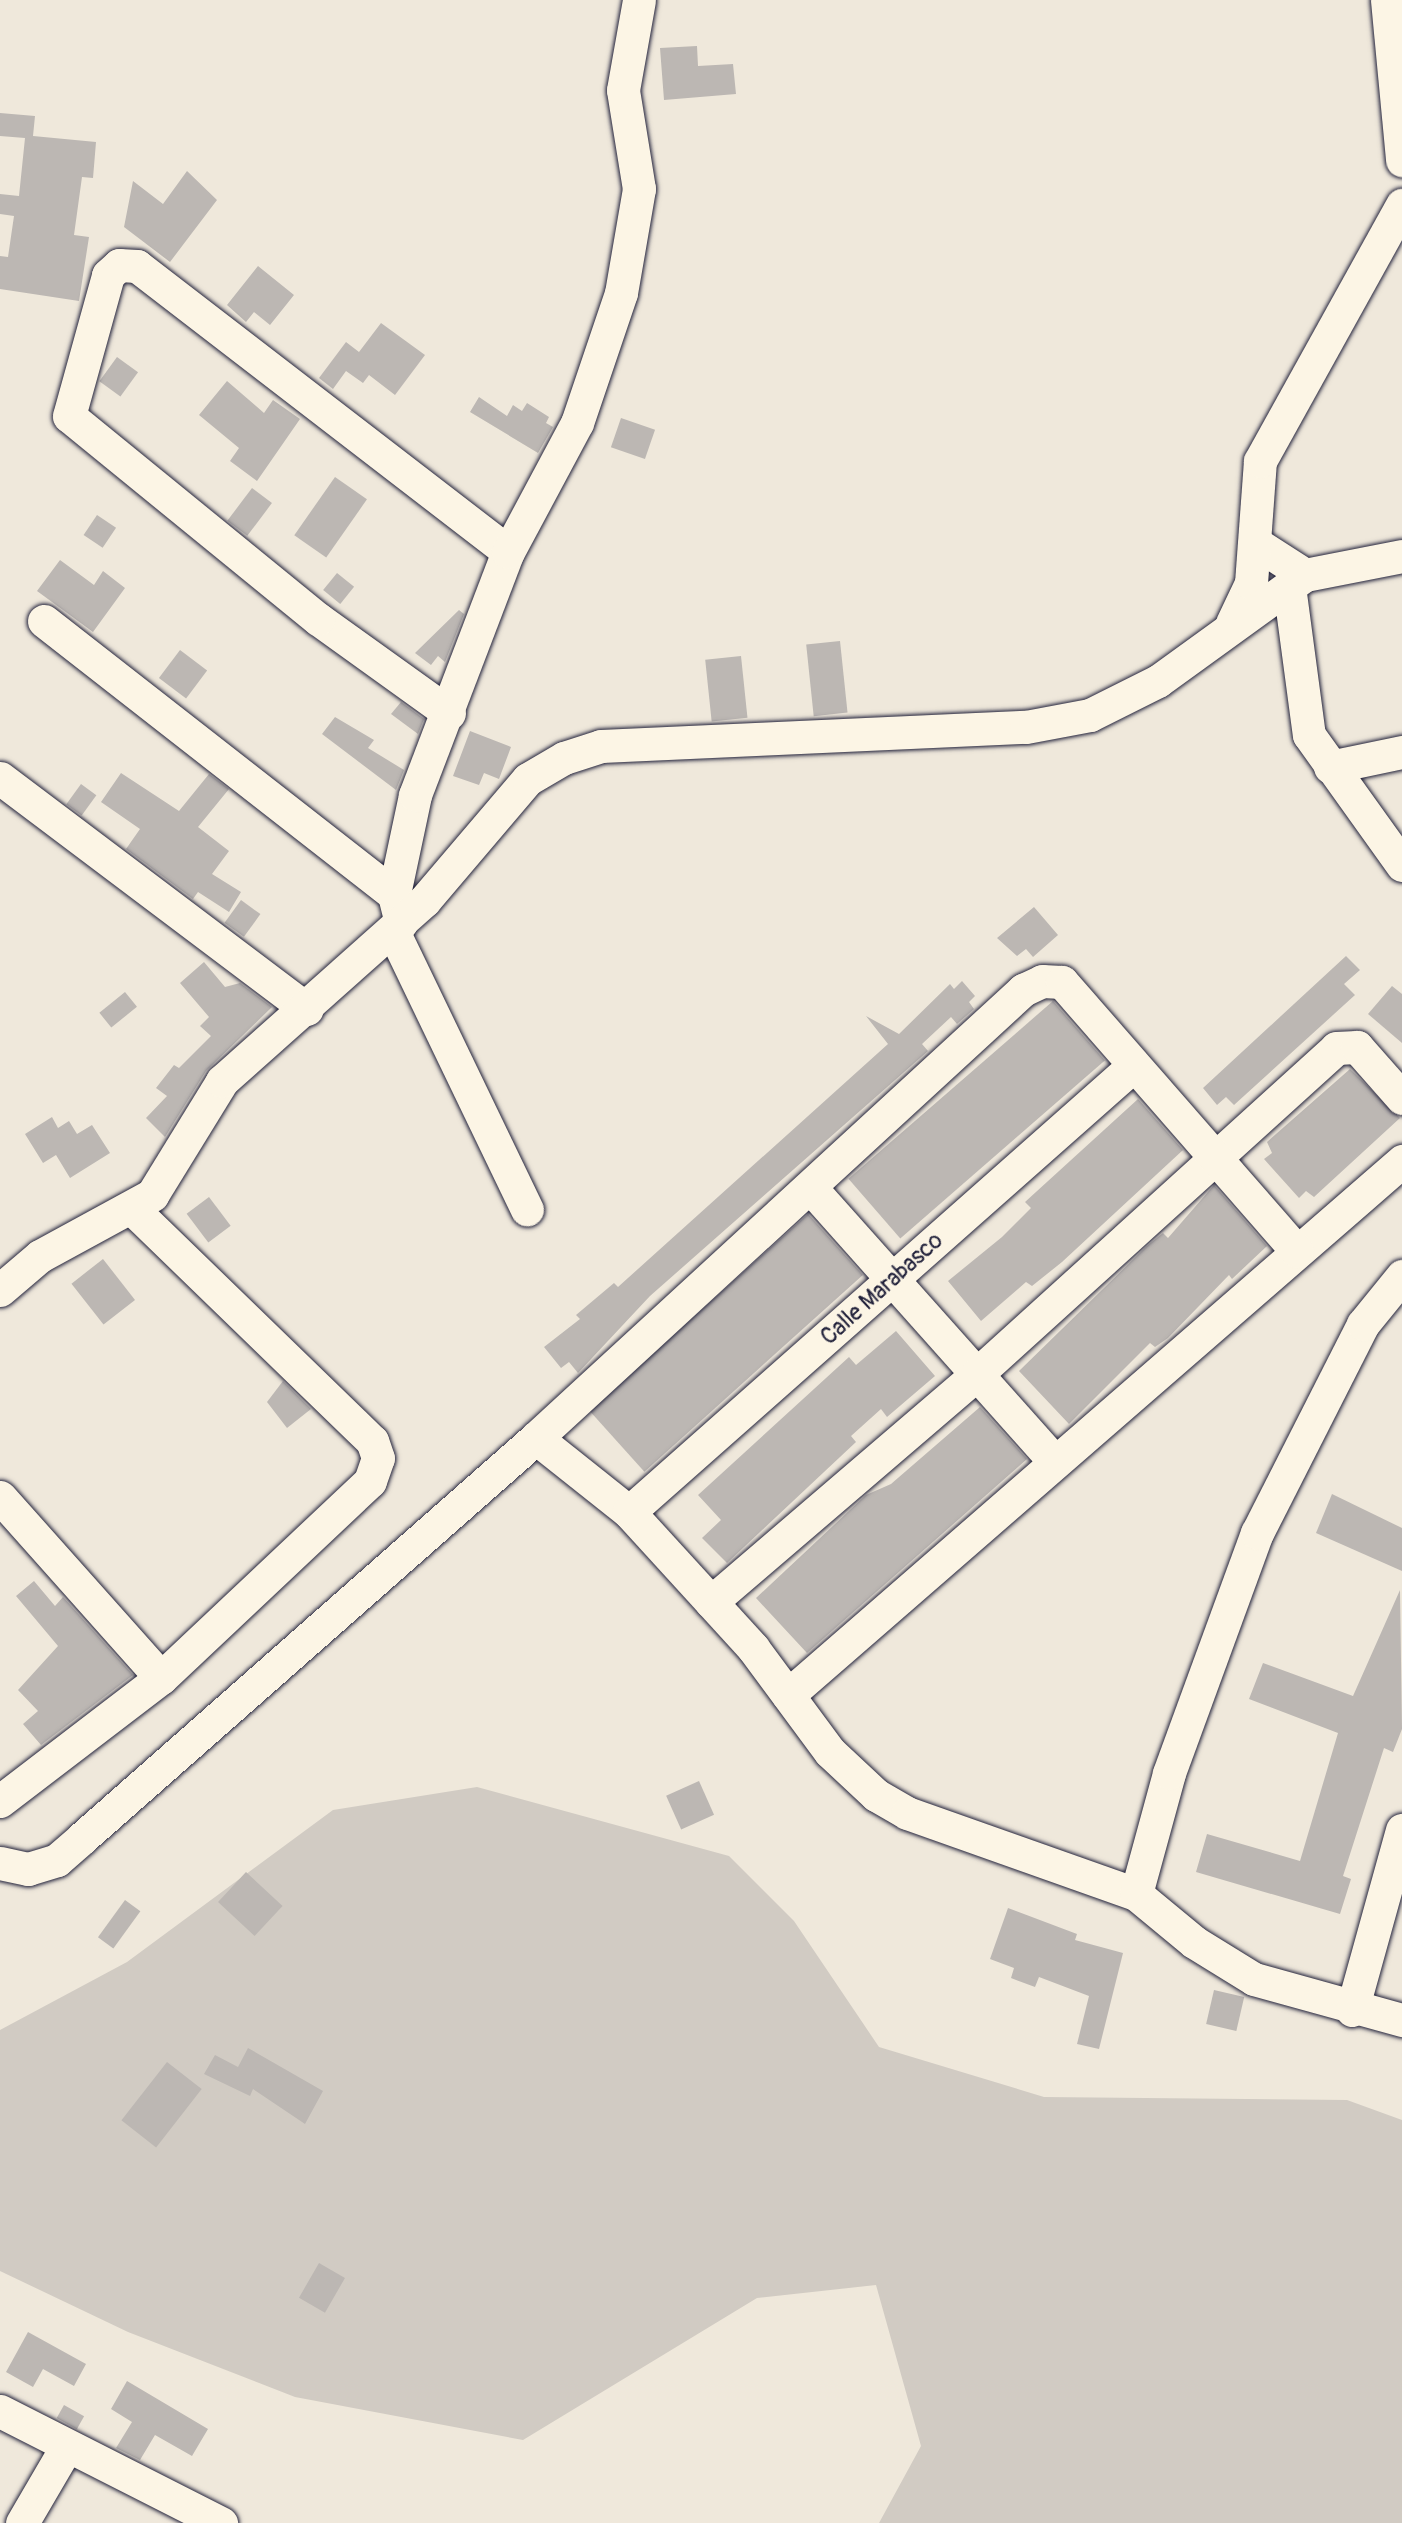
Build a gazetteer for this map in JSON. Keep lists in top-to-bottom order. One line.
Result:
{"streets":{"street":["Calle Marabasco"]}}
